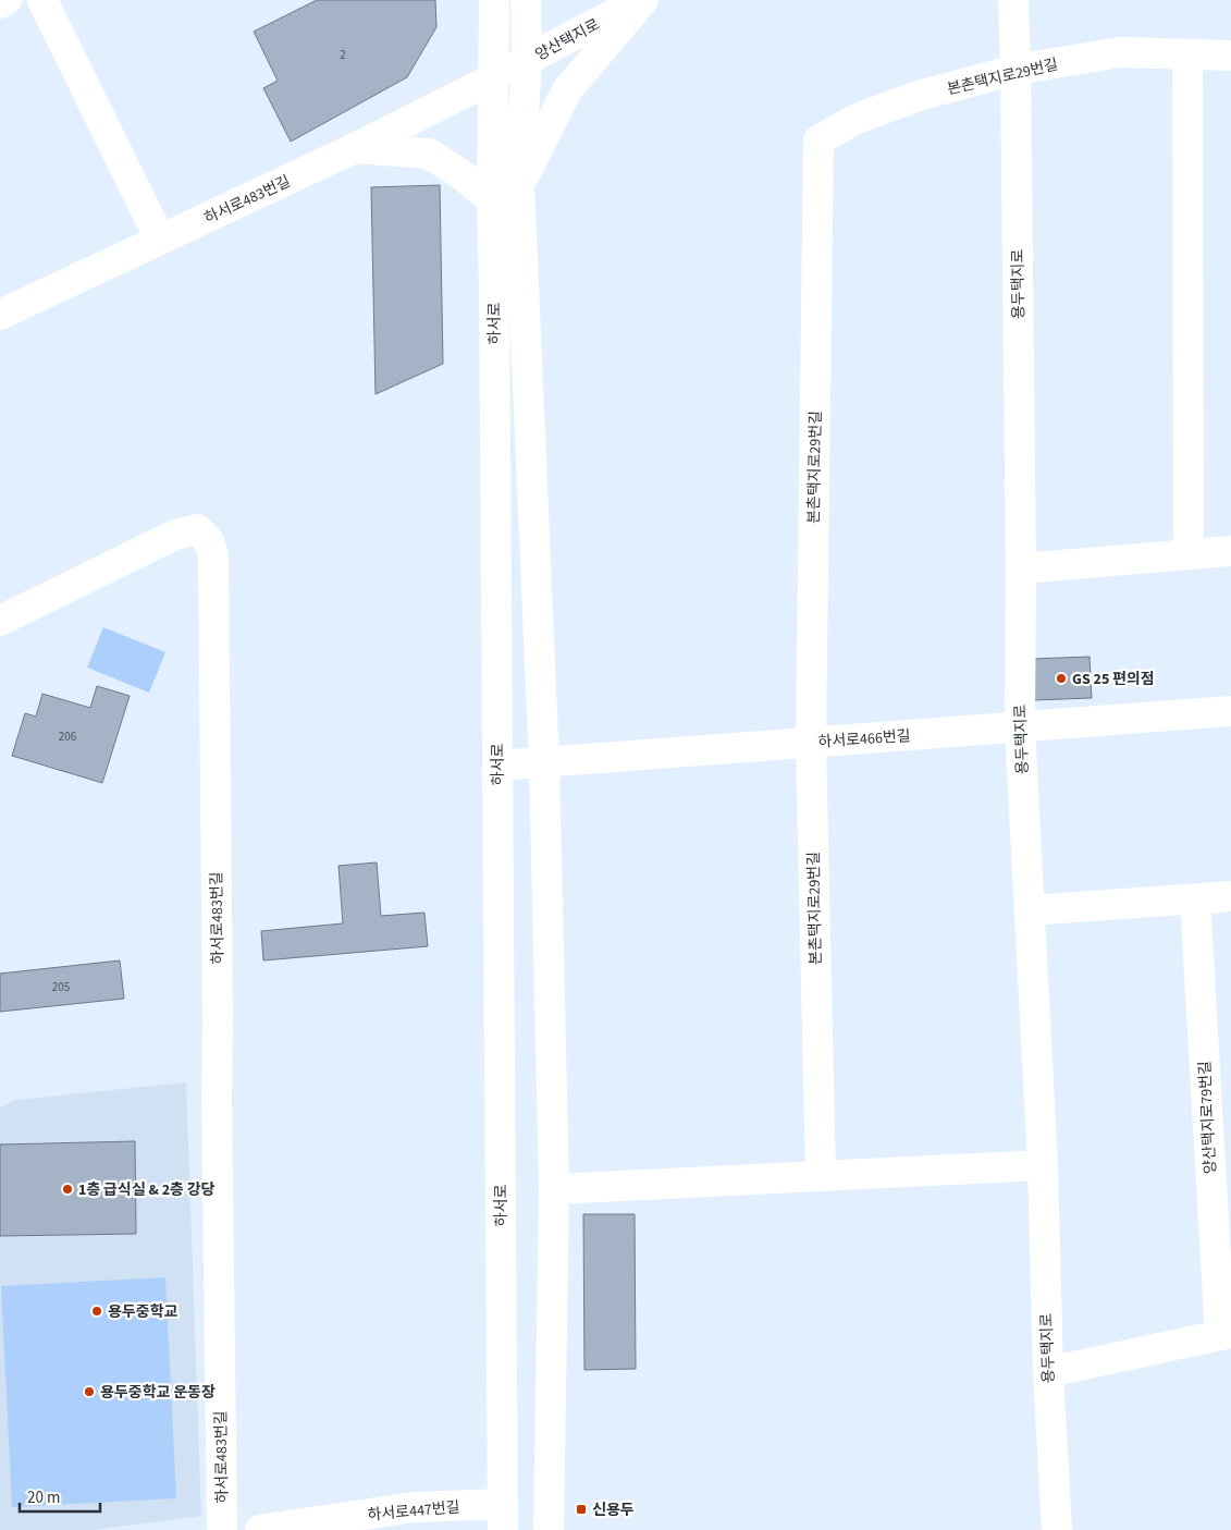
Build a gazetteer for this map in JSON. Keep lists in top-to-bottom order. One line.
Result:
{"streets":{"street":["양산택지로","본촌택지로29번길","하서로483번길","용두택지로","하서로","하서로466번길","양산택지로79번길","하서로447번길"]},"crossings":[["양산택지로","하서로483번길"],["양산택지로","하서로"],["본촌택지로29번길","용두택지로"],["본촌택지로29번길","하서로466번길"],["하서로483번길","하서로"],["용두택지로","하서로466번길"],["용두택지로","양산택지로79번길"],["하서로","하서로466번길"],["하서로","하서로447번길"]],"places":{"other":["GS 25 편의점","1층 급식실 & 2층 강당","용두중학교","용두중학교 운동장"],"transit":["신용두"]},"house_numbers":["2","206","205"],"scale_bar":"20 m"}
